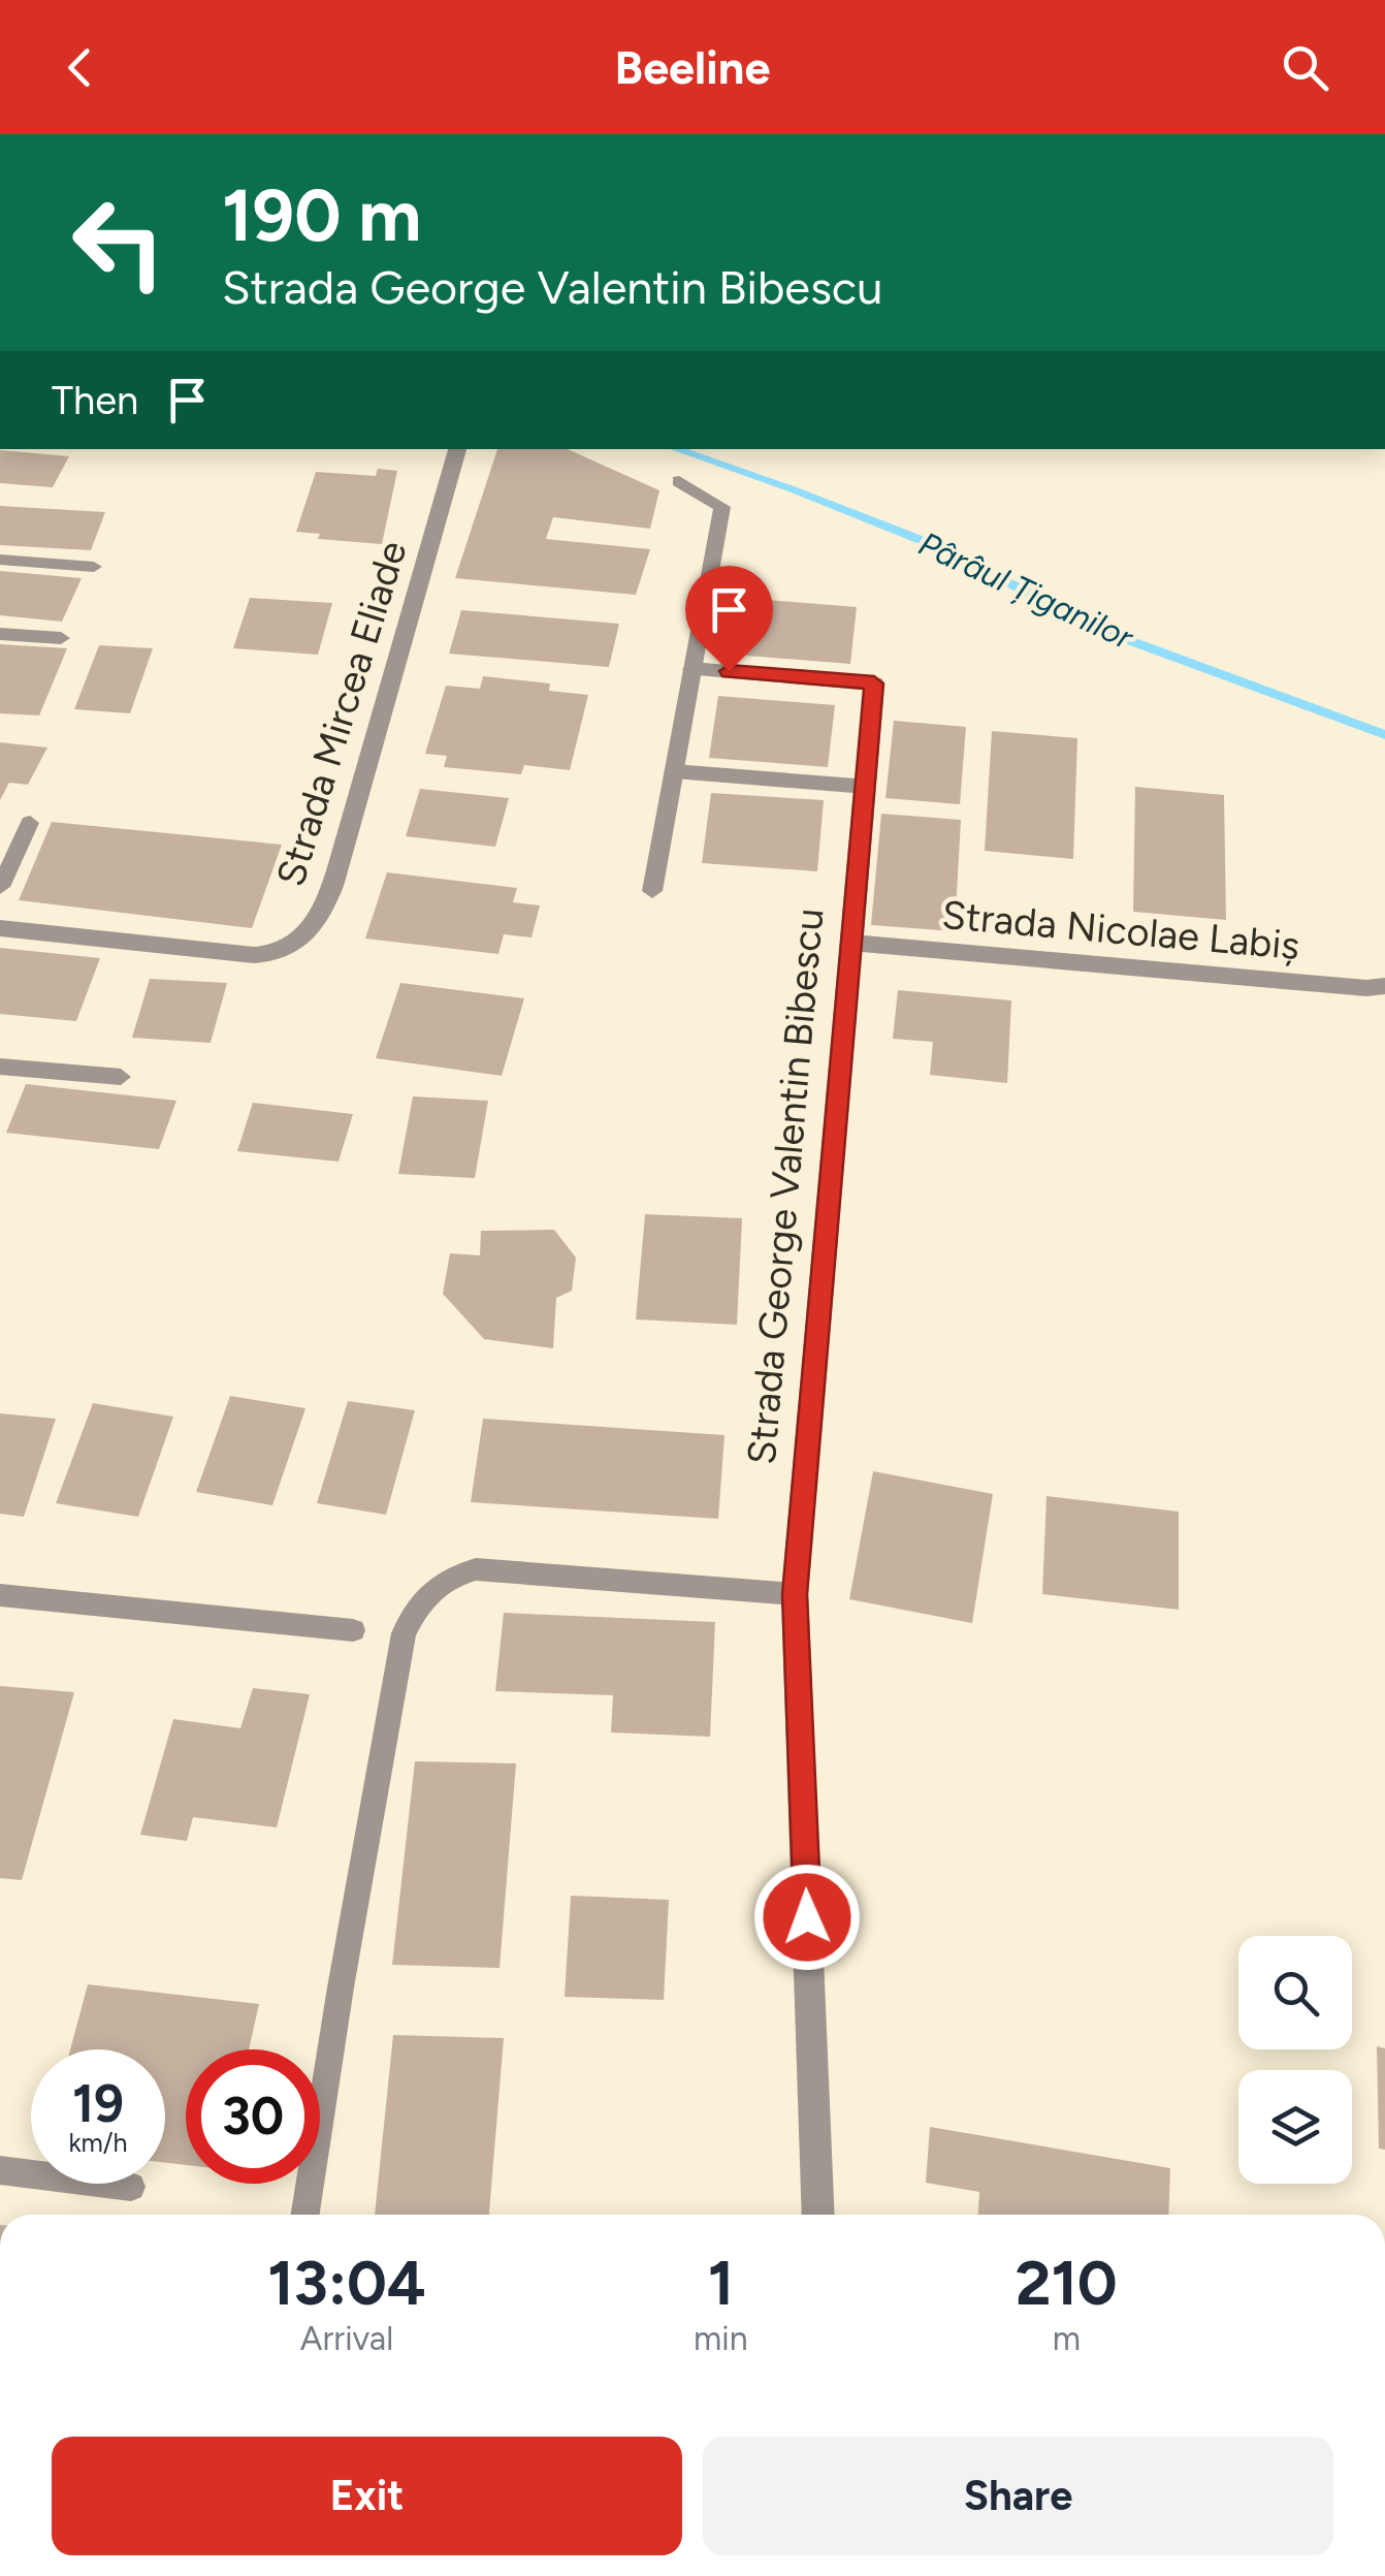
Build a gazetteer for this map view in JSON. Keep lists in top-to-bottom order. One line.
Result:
{"streets":{"street":["Strada Mircea Eliade","Strada Nicolae Labiș","Strada George Valentin Bibescu"]},"crossings":[["Strada Nicolae Labiș","Strada George Valentin Bibescu"]],"water":["Pârâul Țiganilor"],"page":{"header":"Beeline","turn":["190 m","Strada George Valentin Bibescu"],"then":"Then","speed":"19 km/h","limit":"30","eta":["13:04","Arrival","1","min","210","m"],"buttons":["Exit","Share"]}}
